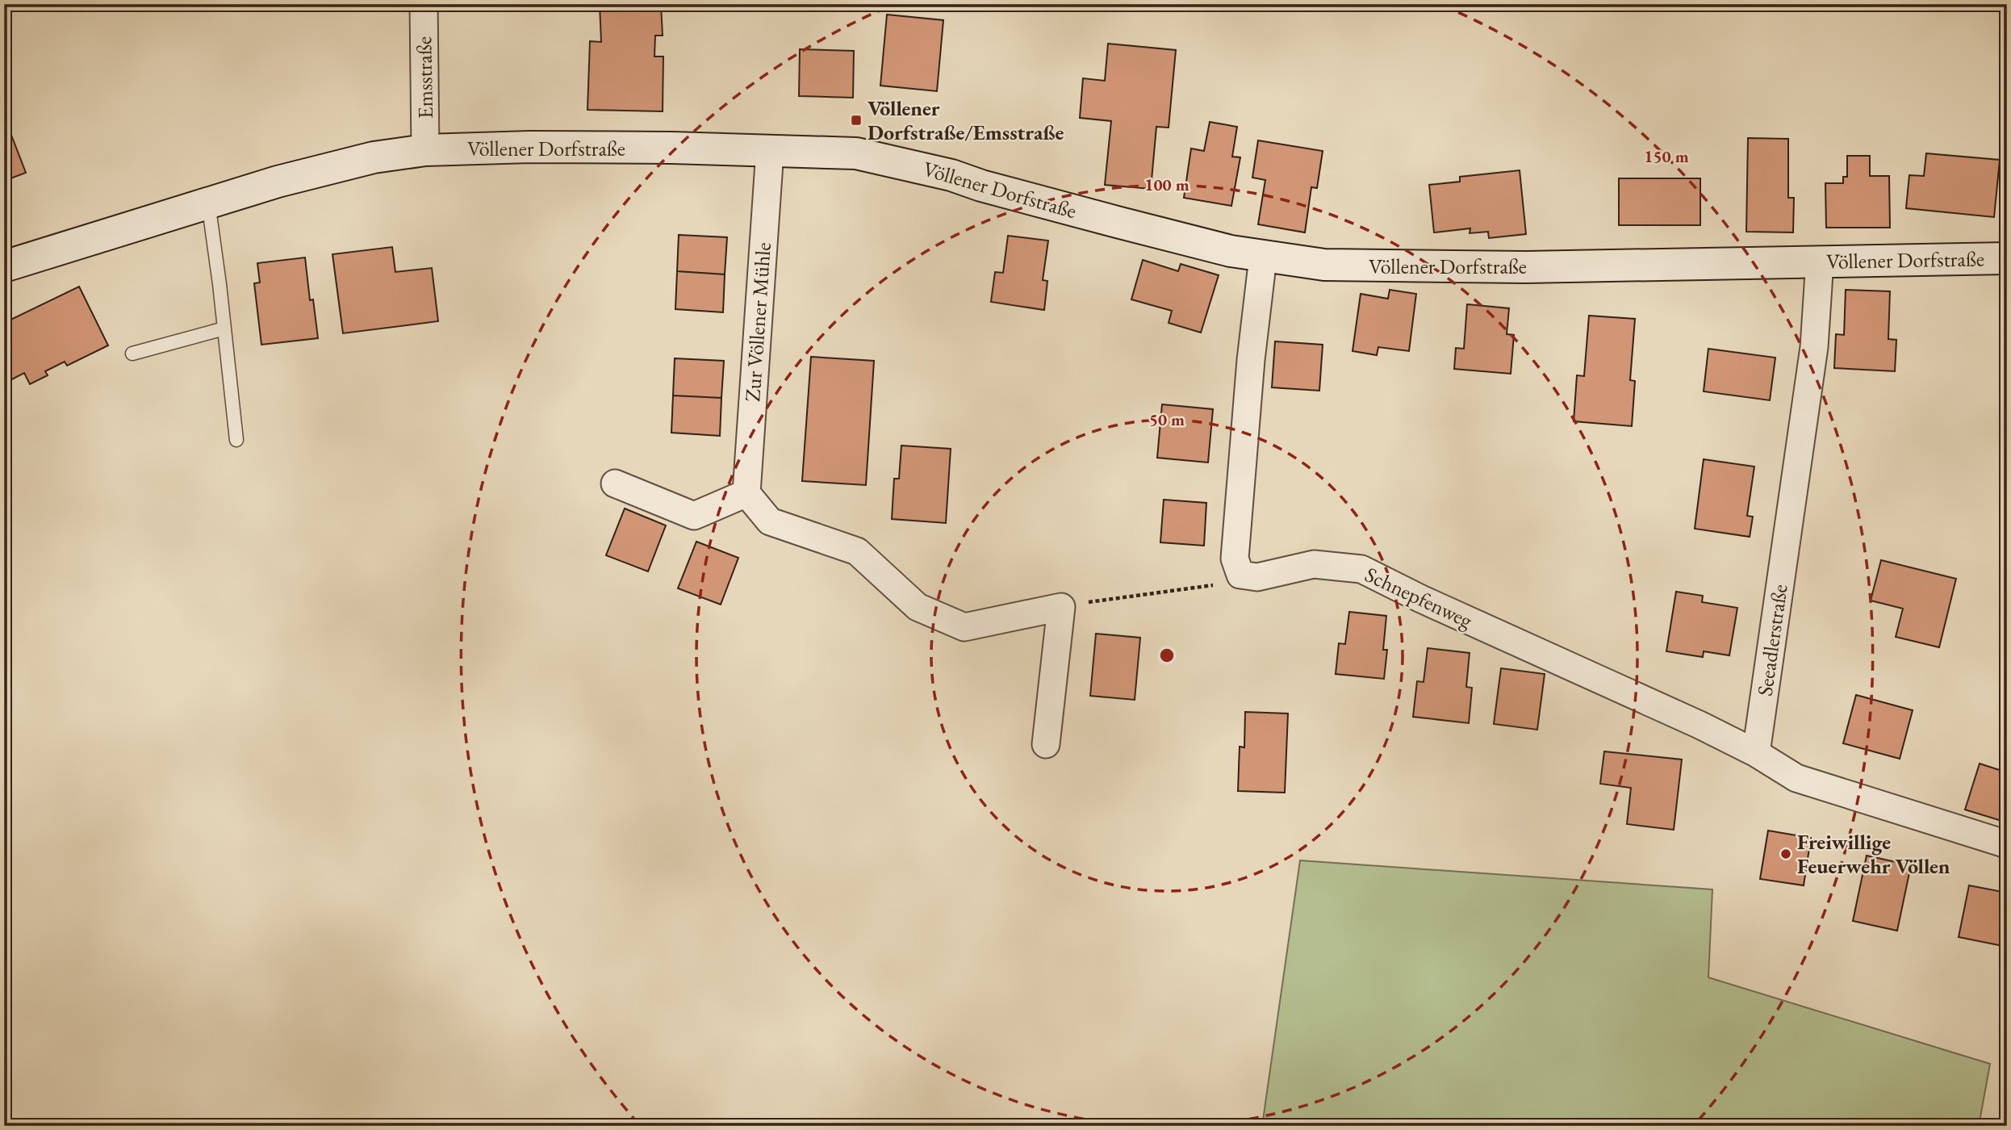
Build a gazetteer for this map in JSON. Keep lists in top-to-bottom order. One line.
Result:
{"streets":{"street":["Emsstraße","Völlener Dorfstraße","Zur Völlener Mühle","Schnepfenweg","Seeadlerstraße"]},"crossings":[["Emsstraße","Völlener Dorfstraße"],["Völlener Dorfstraße","Zur Völlener Mühle"],["Völlener Dorfstraße","Seeadlerstraße"],["Schnepfenweg","Seeadlerstraße"]],"places":{"transit":["Völlener Dorfstraße/Emsstraße"],"other":["Freiwillige Feuerwehr Völlen"]},"rings":["150 m","100 m","50 m"]}
